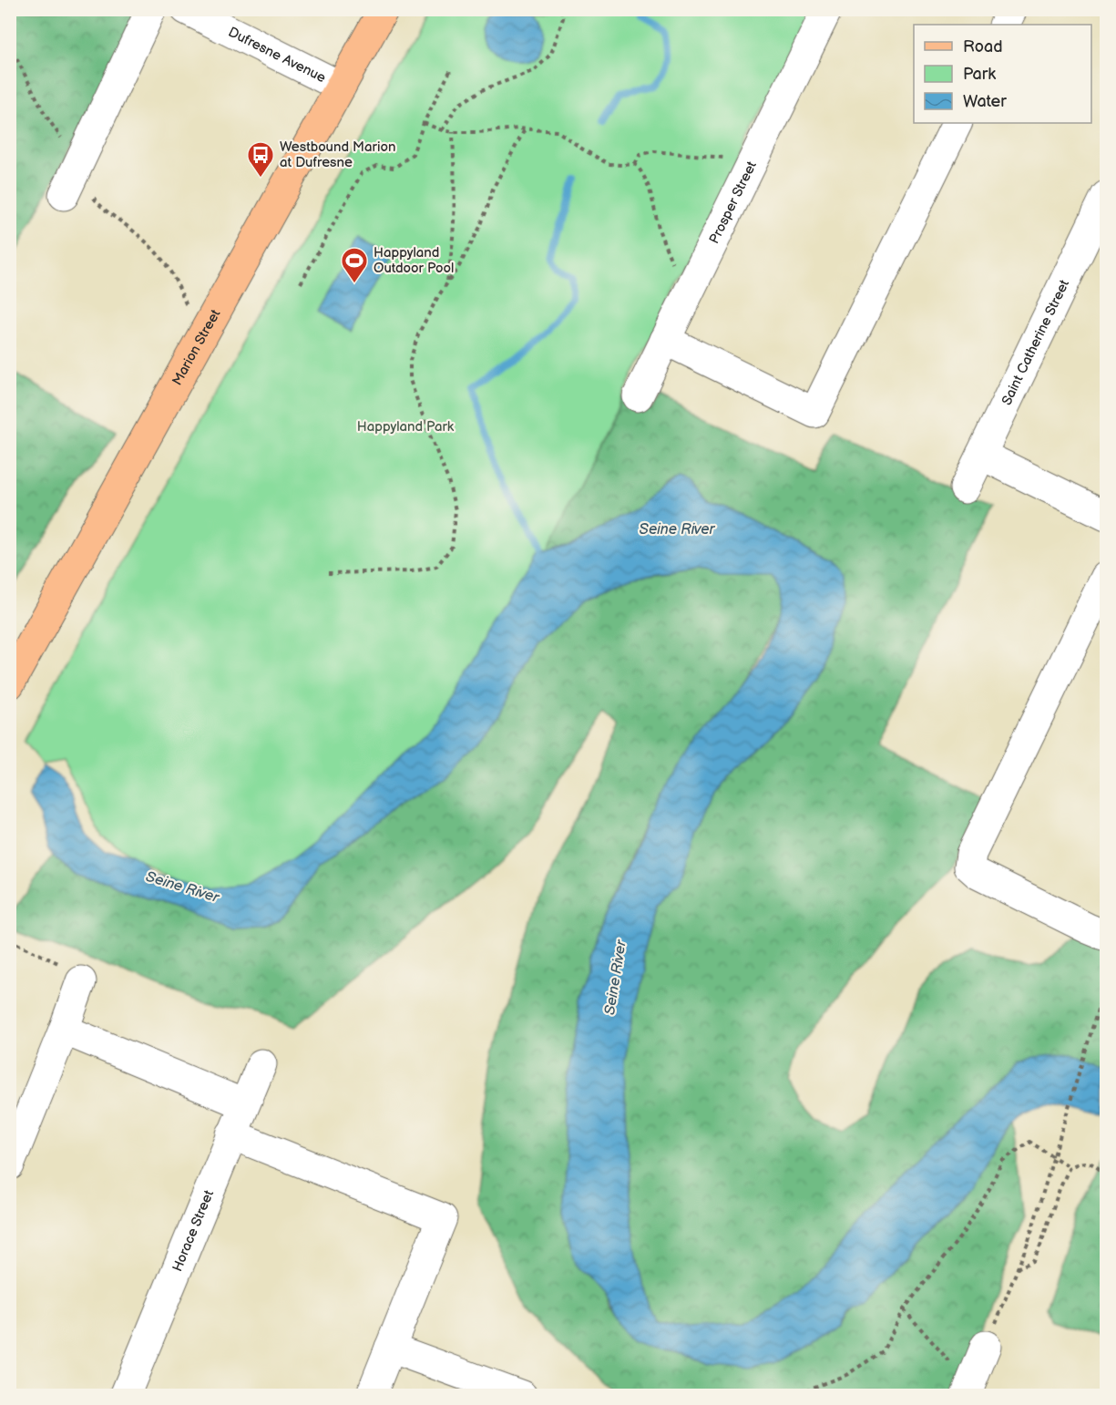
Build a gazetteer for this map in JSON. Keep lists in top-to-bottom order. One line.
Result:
{"streets":{"main road":["Marion Street"],"street":["Dufresne Avenue","Prosper Street","Saint Catherine Street","Horace Street"]},"crossings":[["Dufresne Avenue","Marion Street"]],"water":["Seine River"],"parks":["Happyland Park"],"places":{"bus stop":["Westbound Marion at Dufresne"],"sports":["Happyland Outdoor Pool"]},"legend":["Road","Park","Water"]}
